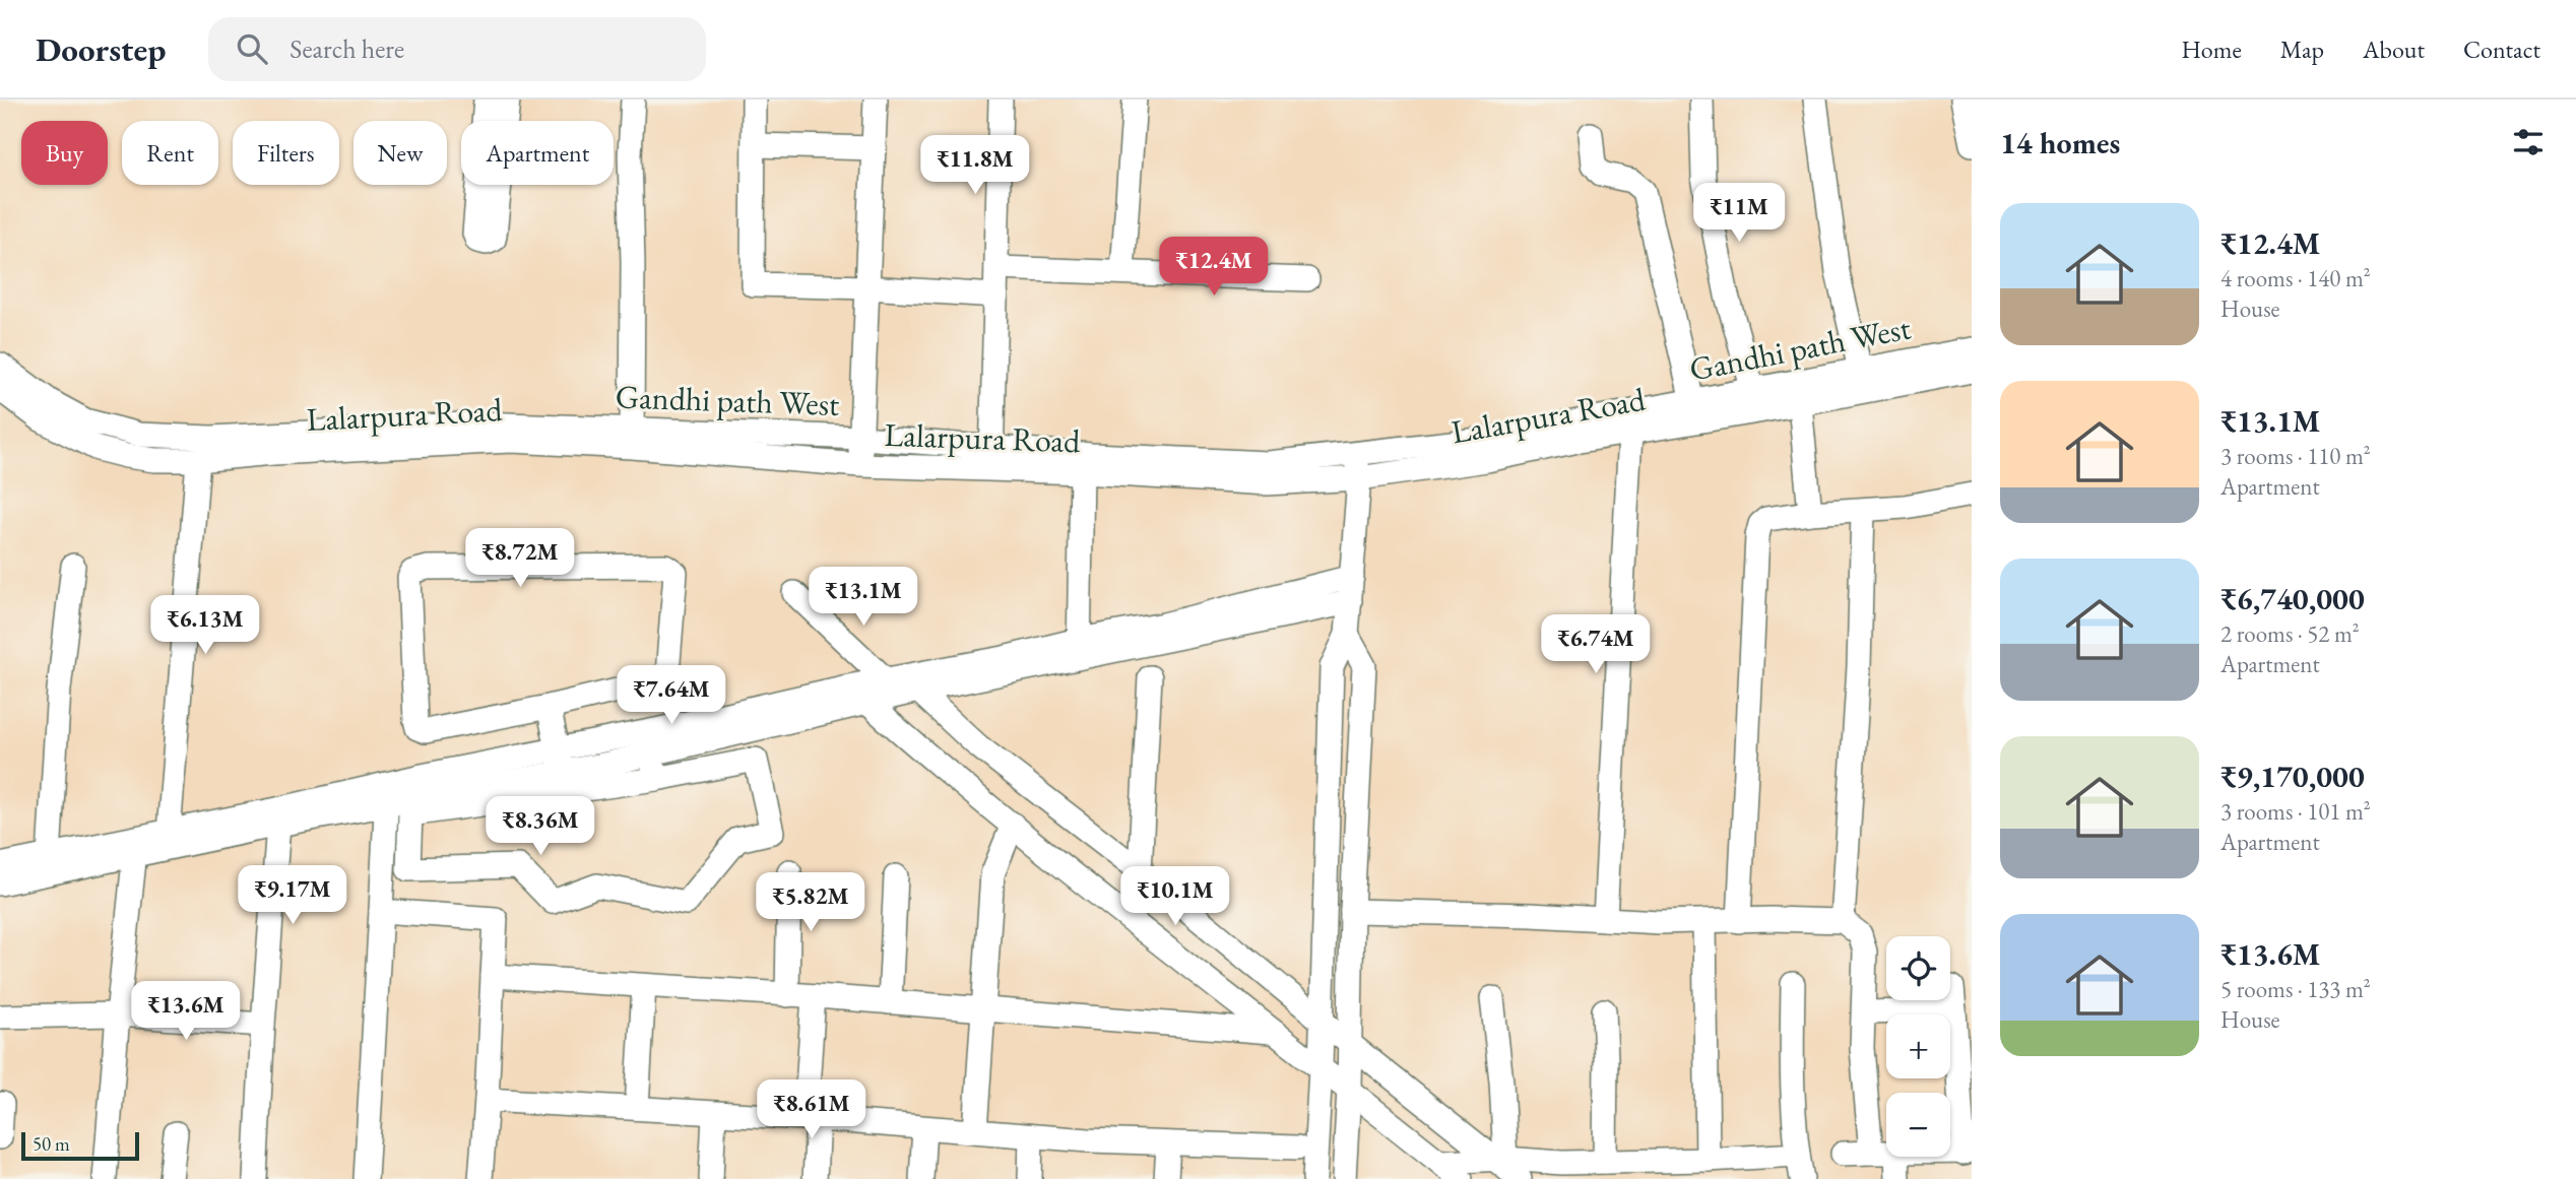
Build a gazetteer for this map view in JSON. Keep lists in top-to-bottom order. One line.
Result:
{"streets":{"street":["Gandhi path West","Lalarpura Road"]},"crossings":[["Gandhi path West","Lalarpura Road"]],"scale_bar":"50 m","page":{"header":"Doorstep","search":"Search here","nav":["Home","Map","About","Contact"],"heading":"14 homes","chip":["Buy","Rent","Filters","New","Apartment"],"price":["₹11.8M","₹11M","₹12.4M","₹8.72M","₹13.1M","₹6.13M","₹6.74M","₹7.64M","₹8.36M","₹9.17M","₹10.1M","₹5.82M","₹13.6M","₹8.61M"],"list":[{"name":"₹12.4M","note":"4 rooms · 140 m² · House"},{"name":"₹13.1M","note":"3 rooms · 110 m² · Apartment"},{"name":"₹6,740,000","note":"2 rooms · 52 m² · Apartment"},{"name":"₹9,170,000","note":"3 rooms · 101 m² · Apartment"},{"name":"₹13.6M","note":"5 rooms · 133 m² · House"}],"map_buttons":["+","−"],"scale":"50 m"}}
